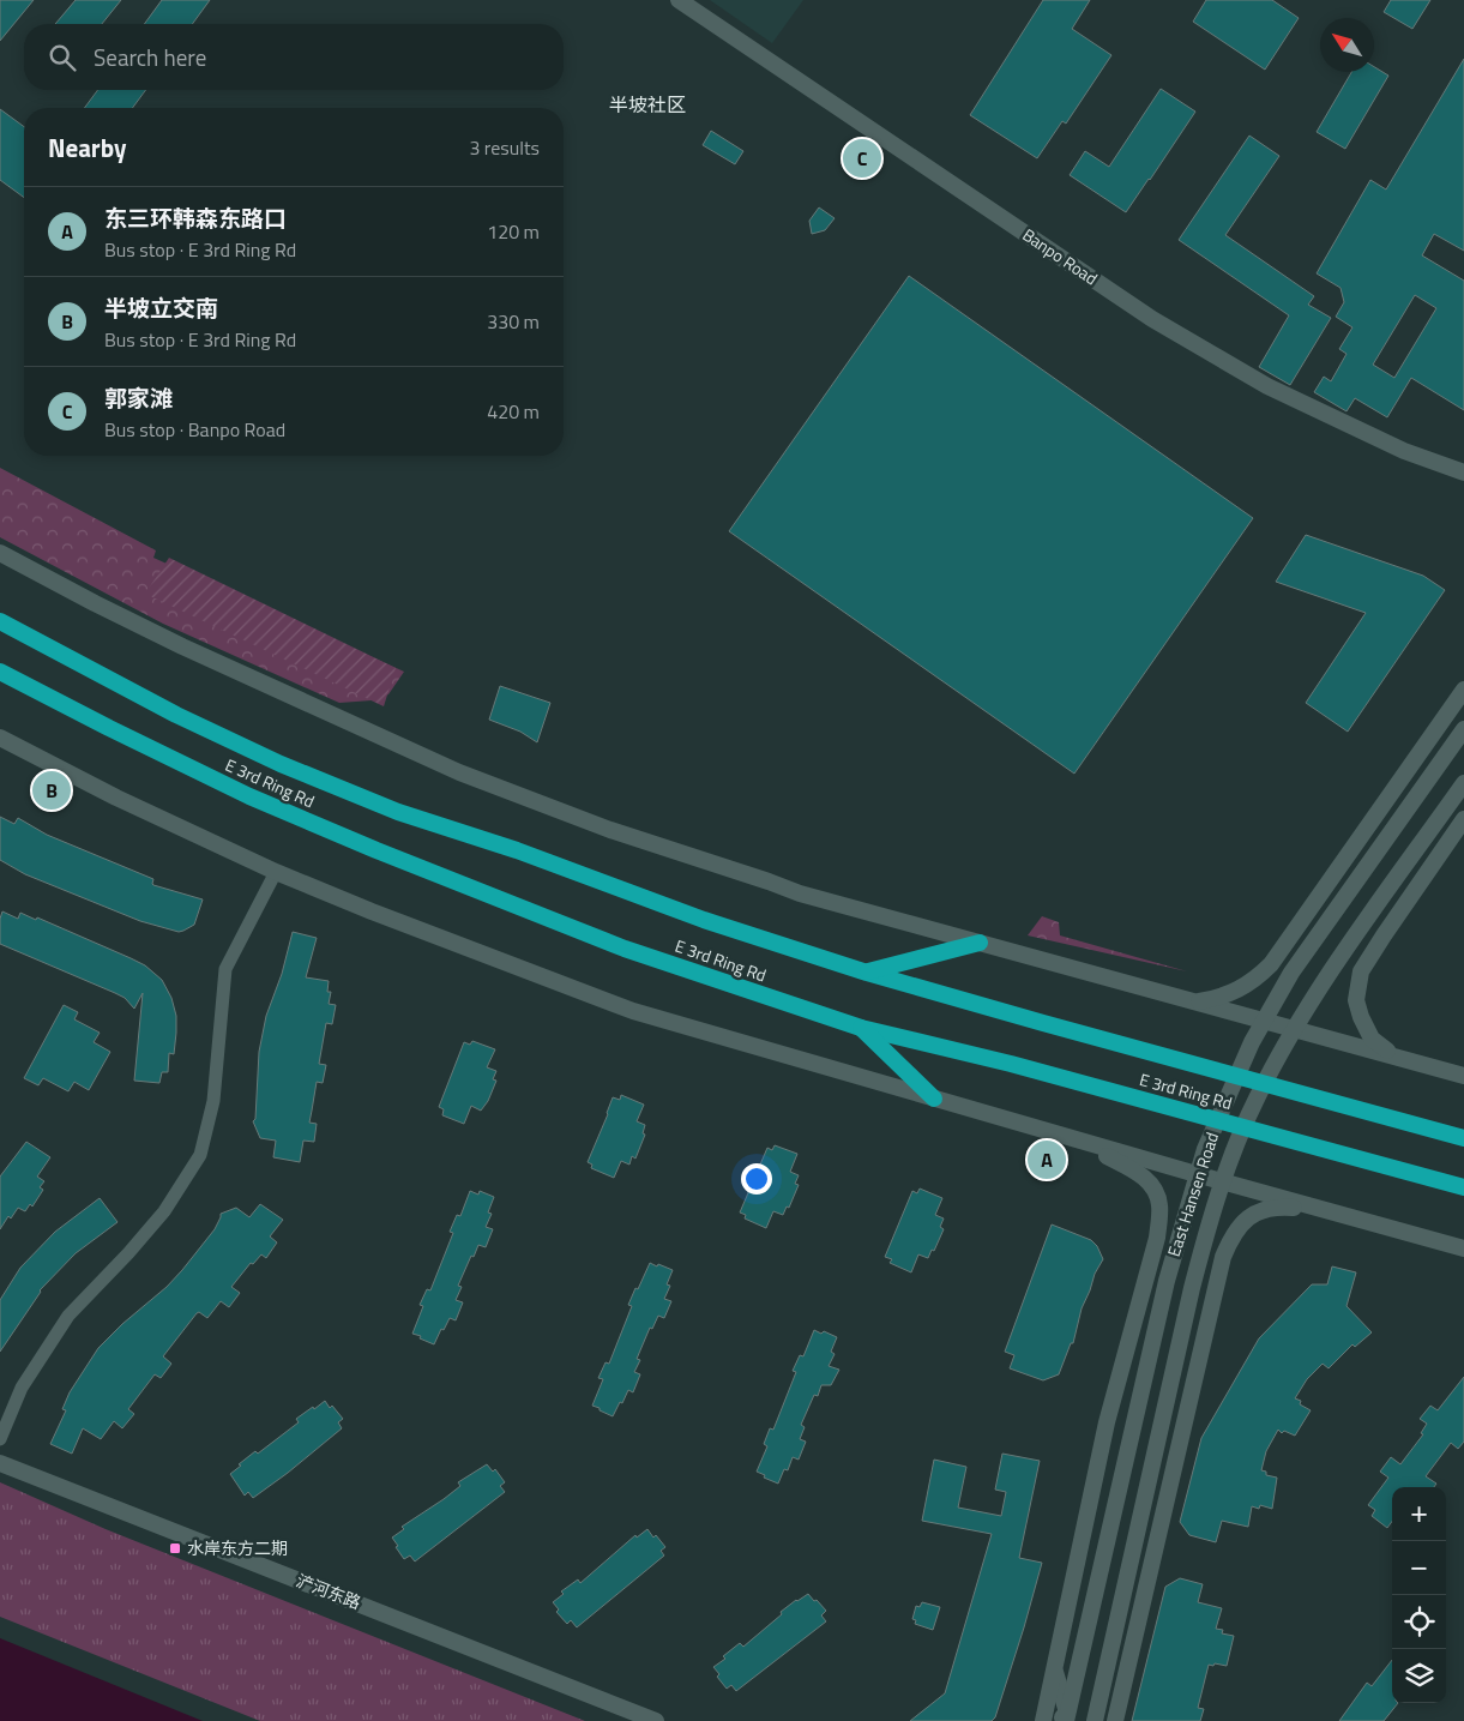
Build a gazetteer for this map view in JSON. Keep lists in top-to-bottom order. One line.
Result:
{"streets":{"highway":["E 3rd Ring Rd"],"main road":["Banpo Road","East Hansen Road","浐河东路"]},"districts":["半坡社区"],"places":{"transit":["水岸东方二期"]},"north":"top left","page":{"search":"Search here","heading":["Nearby","3 results"],"pins":["C","B","A"],"list":[{"mark":"A","name":"东三环韩森东路口","note":"Bus stop · E 3rd Ring Rd","value":"120 m"},{"mark":"B","name":"半坡立交南","note":"Bus stop · E 3rd Ring Rd","value":"330 m"},{"mark":"C","name":"郭家滩","note":"Bus stop · Banpo Road","value":"420 m"}],"map_buttons":["+","−"]}}
